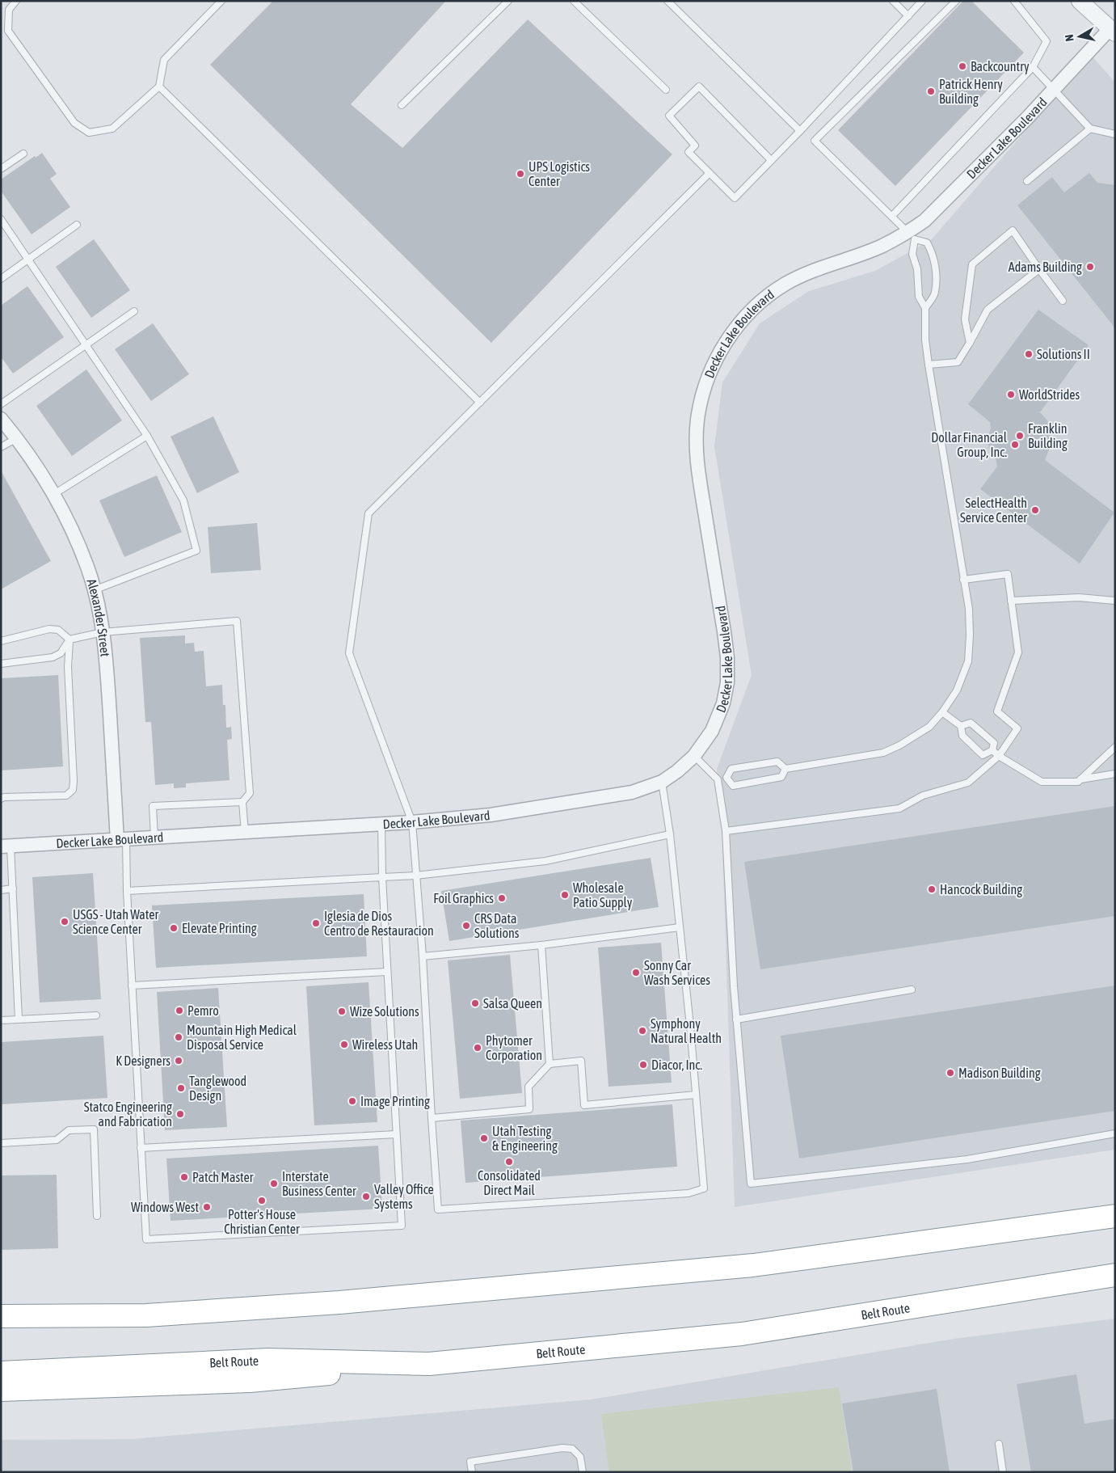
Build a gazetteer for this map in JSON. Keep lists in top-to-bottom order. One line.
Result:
{"streets":{"highway":["Belt Route"],"street":["Decker Lake Boulevard","Alexander Street"]},"crossings":[["Decker Lake Boulevard","Alexander Street"]],"places":["Backcountry","Patrick Henry Building","UPS Logistics Center","Adams Building","Solutions II","WorldStrides","Franklin Building","Dollar Financial Group, Inc.","SelectHealth Service Center","Hancock Building","Wholesale Patio Supply","Foil Graphics","USGS - Utah Water Science Center","Iglesia de Dios Centro de Restauracion","CRS Data Solutions","Elevate Printing","Sonny Car Wash Services","Salsa Queen","Pemro","Wize Solutions","Symphony Natural Health","Mountain High Medical Disposal Service","Wireless Utah","Phytomer Corporation","K Designers","Diacor, Inc.","Madison Building","Tanglewood Design","Image Printing","Statco Engineering and Fabrication","Utah Testing & Engineering","Consolidated Direct Mail","Patch Master","Interstate Business Center","Valley Office Systems","Potter's House Christian Center","Windows West"],"north":"left"}
